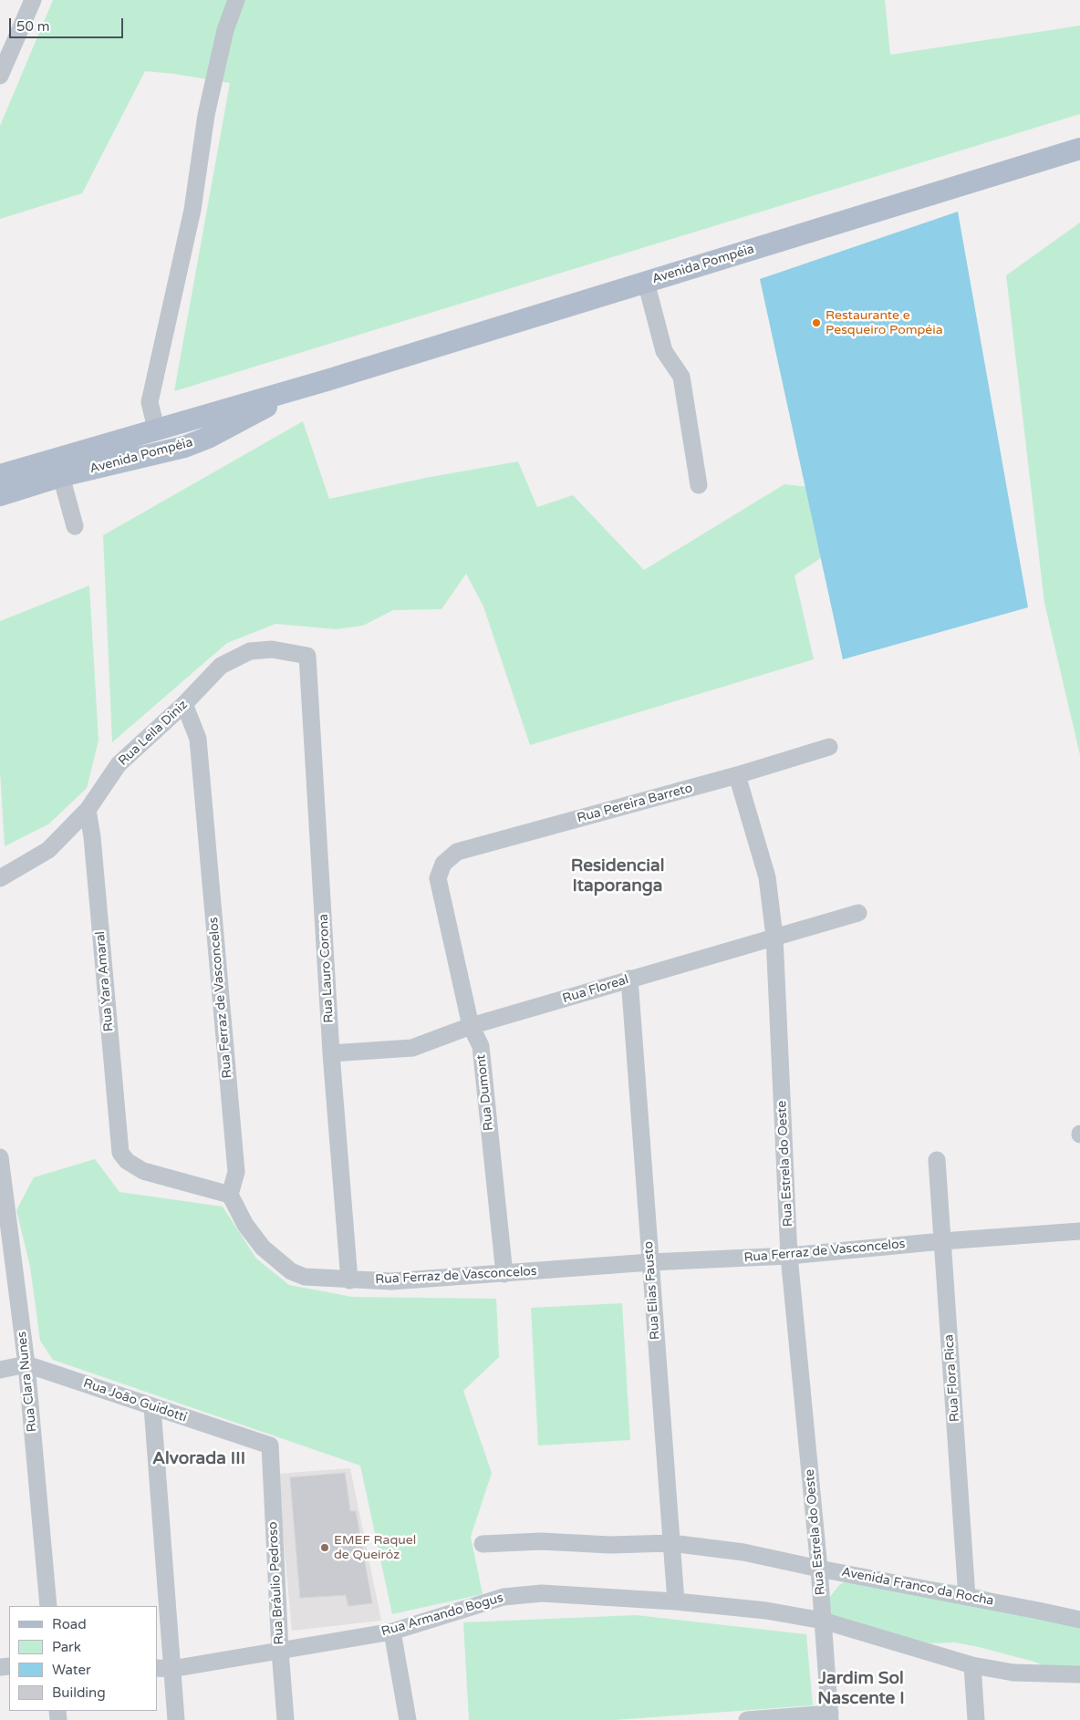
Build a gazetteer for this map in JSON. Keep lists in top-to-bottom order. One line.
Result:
{"streets":{"main road":["Avenida Pompéia"],"street":["Rua Leila Diniz","Rua Pereira Barreto","Rua Lauro Corona","Rua Yara Amaral","Rua Floreal","Rua Ferraz de Vasconcelos","Rua Dumont","Rua Estrela do Oeste","Rua Elias Fausto","Rua Flora Rica","Rua Clara Nunes","Rua João Guidotti","Rua Bráulio Pedroso","Avenida Franco da Rocha","Rua Armando Bogus"]},"crossings":[["Rua Leila Diniz","Rua Lauro Corona"],["Rua Leila Diniz","Rua Yara Amaral"],["Rua Leila Diniz","Rua Ferraz de Vasconcelos"],["Rua Pereira Barreto","Rua Dumont"],["Rua Pereira Barreto","Rua Estrela do Oeste"],["Rua Lauro Corona","Rua Floreal"],["Rua Lauro Corona","Rua Ferraz de Vasconcelos"],["Rua Yara Amaral","Rua Ferraz de Vasconcelos"],["Rua Floreal","Rua Dumont"],["Rua Floreal","Rua Estrela do Oeste"],["Rua Floreal","Rua Elias Fausto"],["Rua Ferraz de Vasconcelos","Rua Dumont"],["Rua Ferraz de Vasconcelos","Rua Estrela do Oeste"],["Rua Ferraz de Vasconcelos","Rua Elias Fausto"],["Rua Ferraz de Vasconcelos","Rua Flora Rica"],["Rua Estrela do Oeste","Avenida Franco da Rocha"],["Rua Elias Fausto","Avenida Franco da Rocha"],["Rua Elias Fausto","Rua Armando Bogus"],["Rua Flora Rica","Avenida Franco da Rocha"],["Rua Clara Nunes","Rua João Guidotti"],["Rua João Guidotti","Rua Bráulio Pedroso"],["Rua Bráulio Pedroso","Rua Armando Bogus"]],"districts":["Residencial Itaporanga","Alvorada III","Jardim Sol Nascente I"],"places":["Restaurante e Pesqueiro Pompéia","EMEF Raquel de Queiróz"],"legend":["Road","Park","Water","Building"],"scale_bar":"50 m"}
